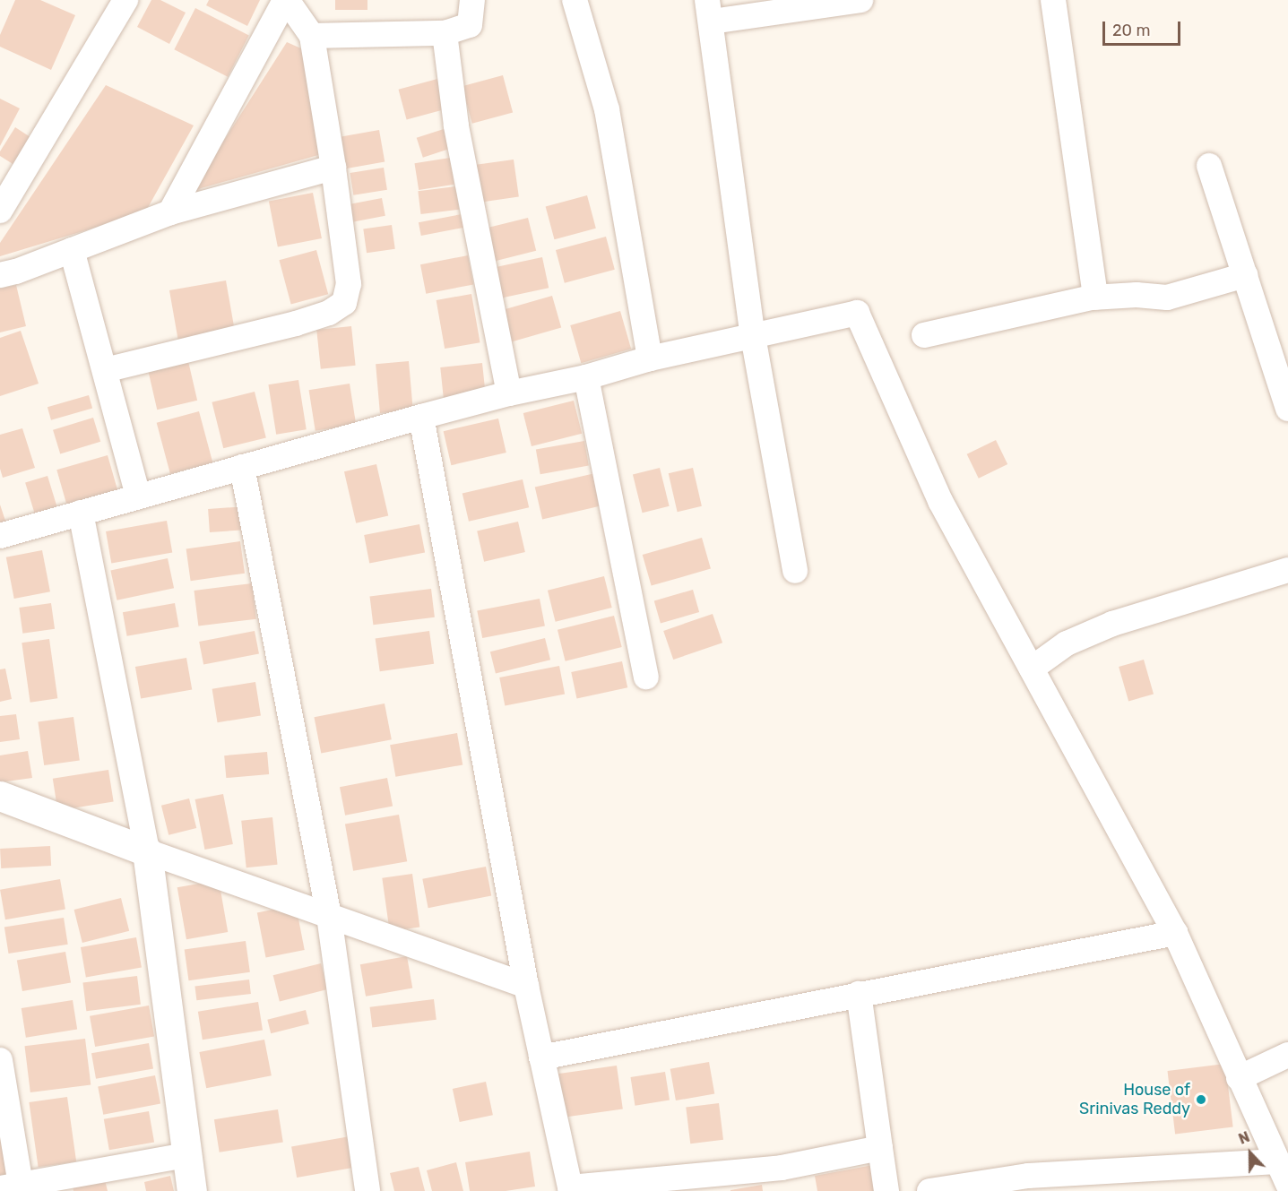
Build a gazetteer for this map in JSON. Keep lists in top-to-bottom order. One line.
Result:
{"places":["House of Srinivas Reddy"],"scale_bar":"20 m","north":"top"}
